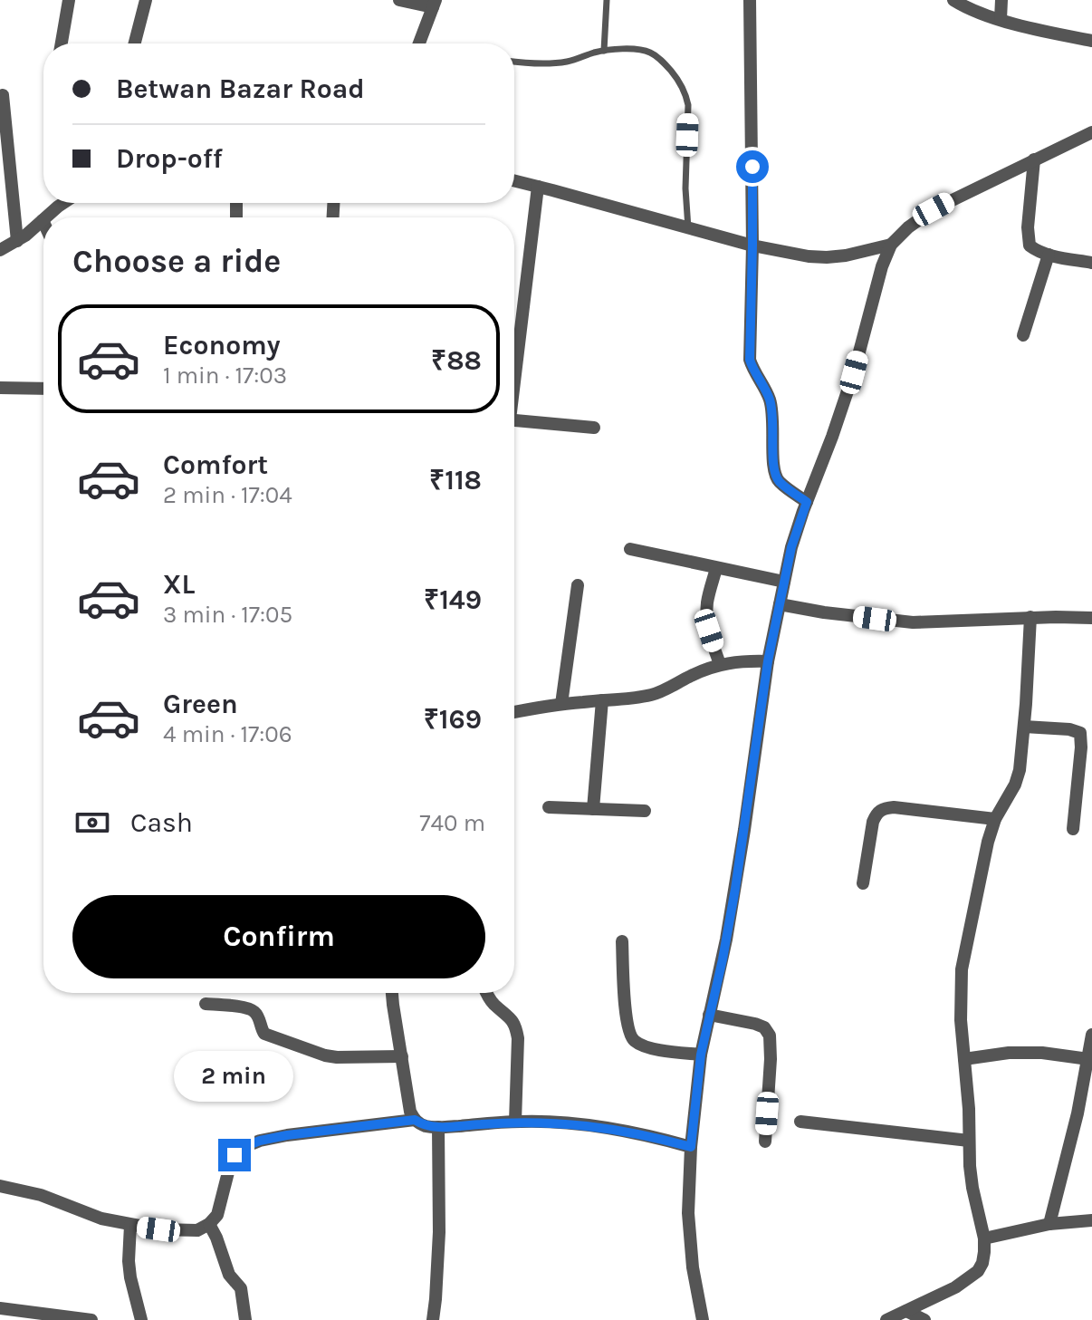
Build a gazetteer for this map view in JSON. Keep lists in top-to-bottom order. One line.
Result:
{"page":{"banner":["Betwan Bazar Road","Drop-off"],"heading":"Choose a ride","list":[{"name":"Economy","note":"1 min · 17:03","value":"₹88"},{"name":"Comfort","note":"2 min · 17:04","value":"₹118"},{"name":"XL","note":"3 min · 17:05","value":"₹149"},{"name":"Green","note":"4 min · 17:06","value":"₹169"}],"pay":["Cash","740 m"],"buttons":"Confirm","bubble":"2 min"}}
